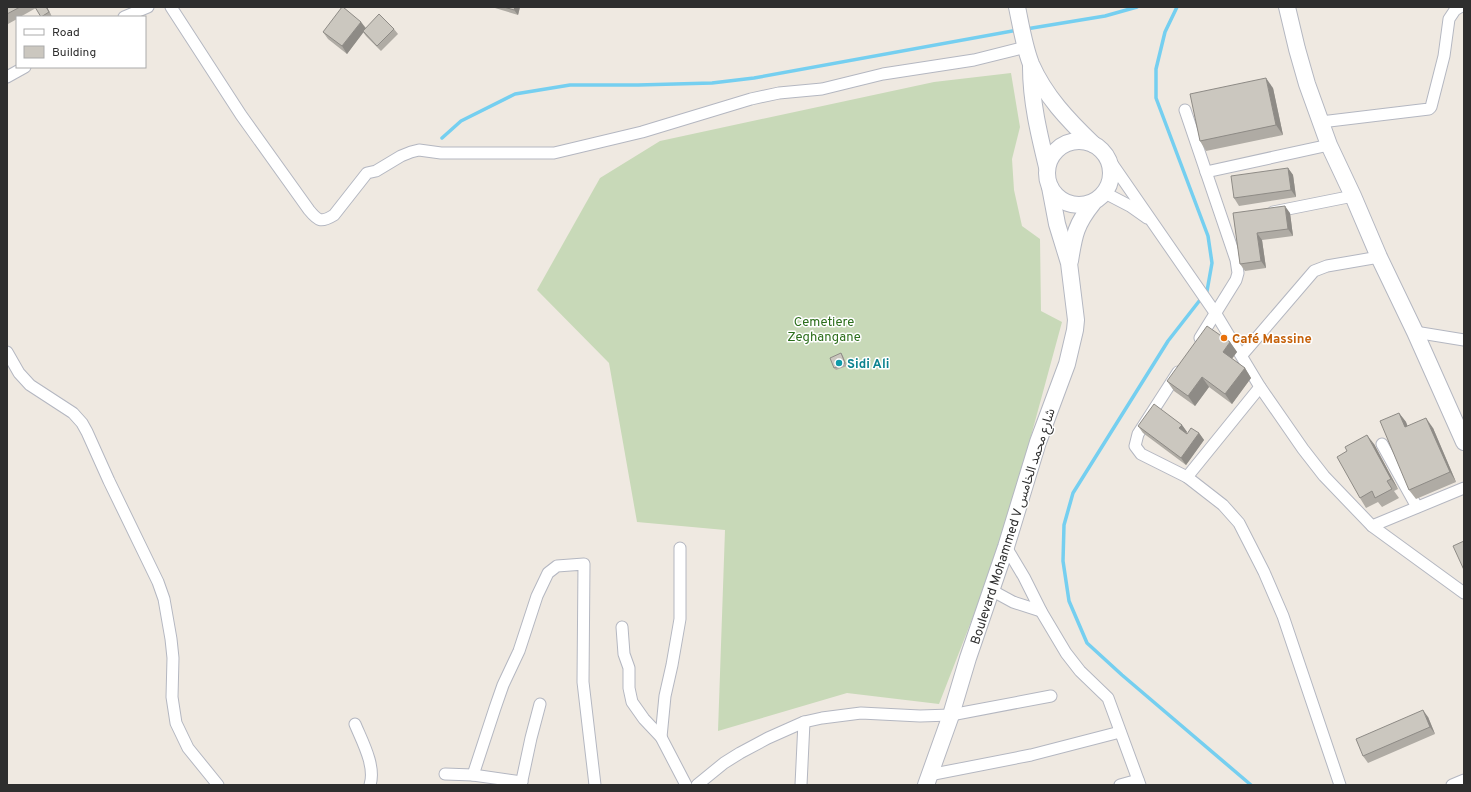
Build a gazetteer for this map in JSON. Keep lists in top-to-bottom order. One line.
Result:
{"streets":{"main road":["Boulevard Mohammed V شارع محمد الخامس"]},"parks":["Cemetiere Zeghangane"],"places":["Café Massine","Sidi Ali"],"legend":["Road","Building"]}
